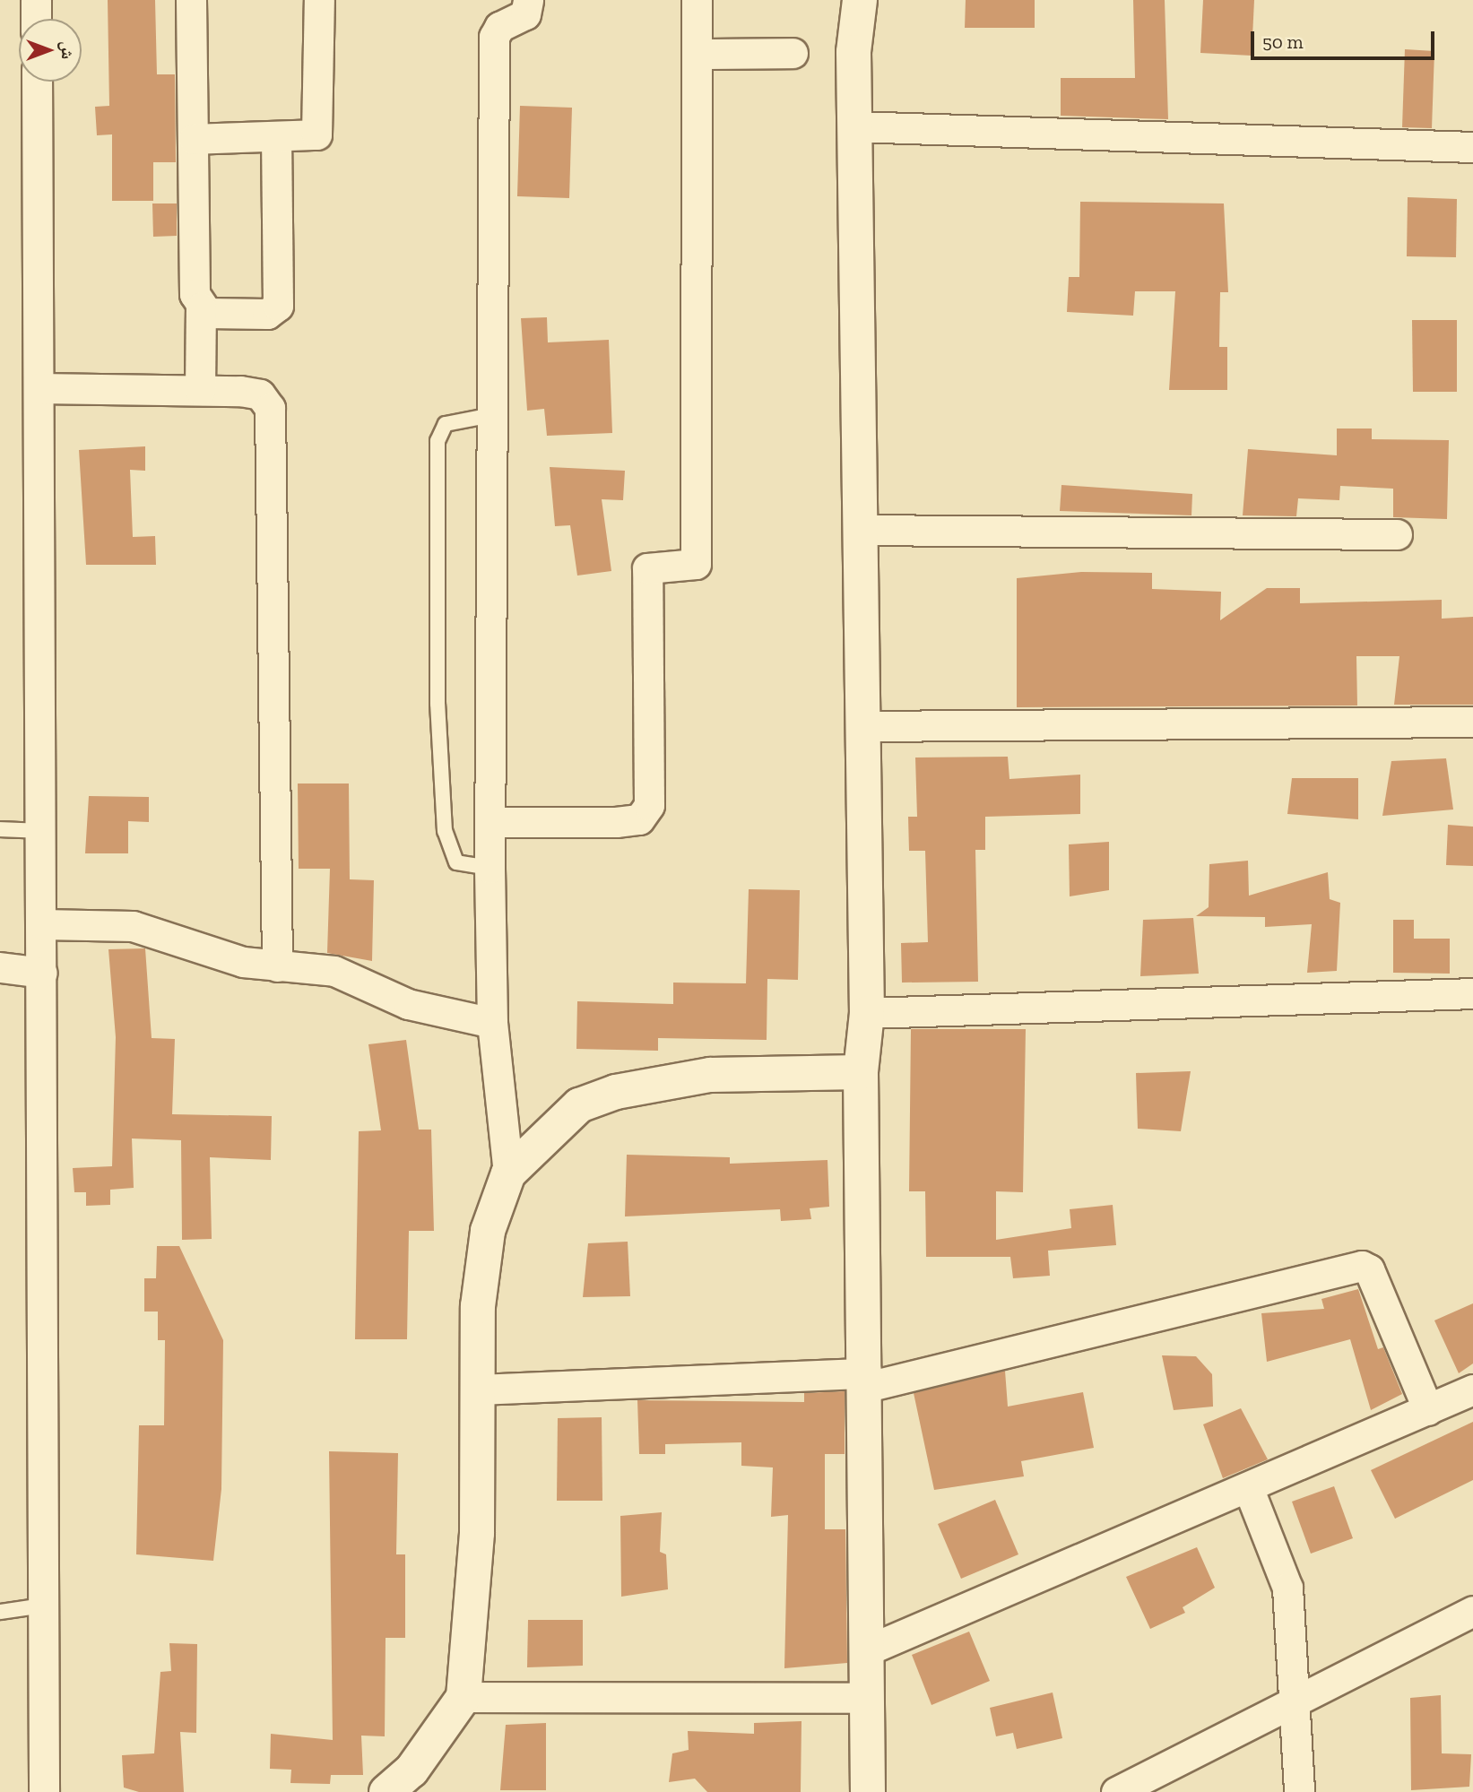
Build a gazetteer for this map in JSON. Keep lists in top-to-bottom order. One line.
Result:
{"scale_bar":"50 m","north":"right"}
